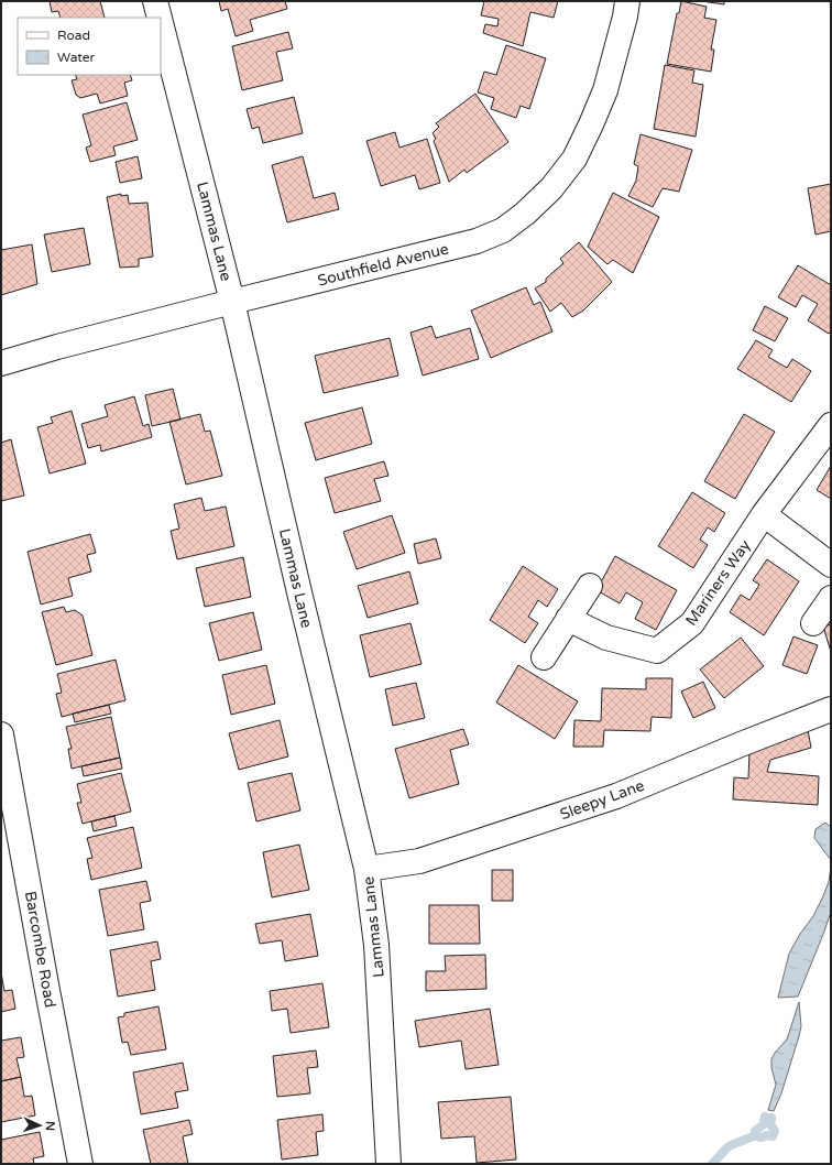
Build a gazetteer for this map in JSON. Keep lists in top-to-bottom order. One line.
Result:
{"streets":{"street":["Lammas Lane","Southfield Avenue","Mariners Way","Sleepy Lane","Barcombe Road"]},"crossings":[["Lammas Lane","Southfield Avenue"],["Lammas Lane","Sleepy Lane"]],"legend":["Road","Water"],"north":"right"}
